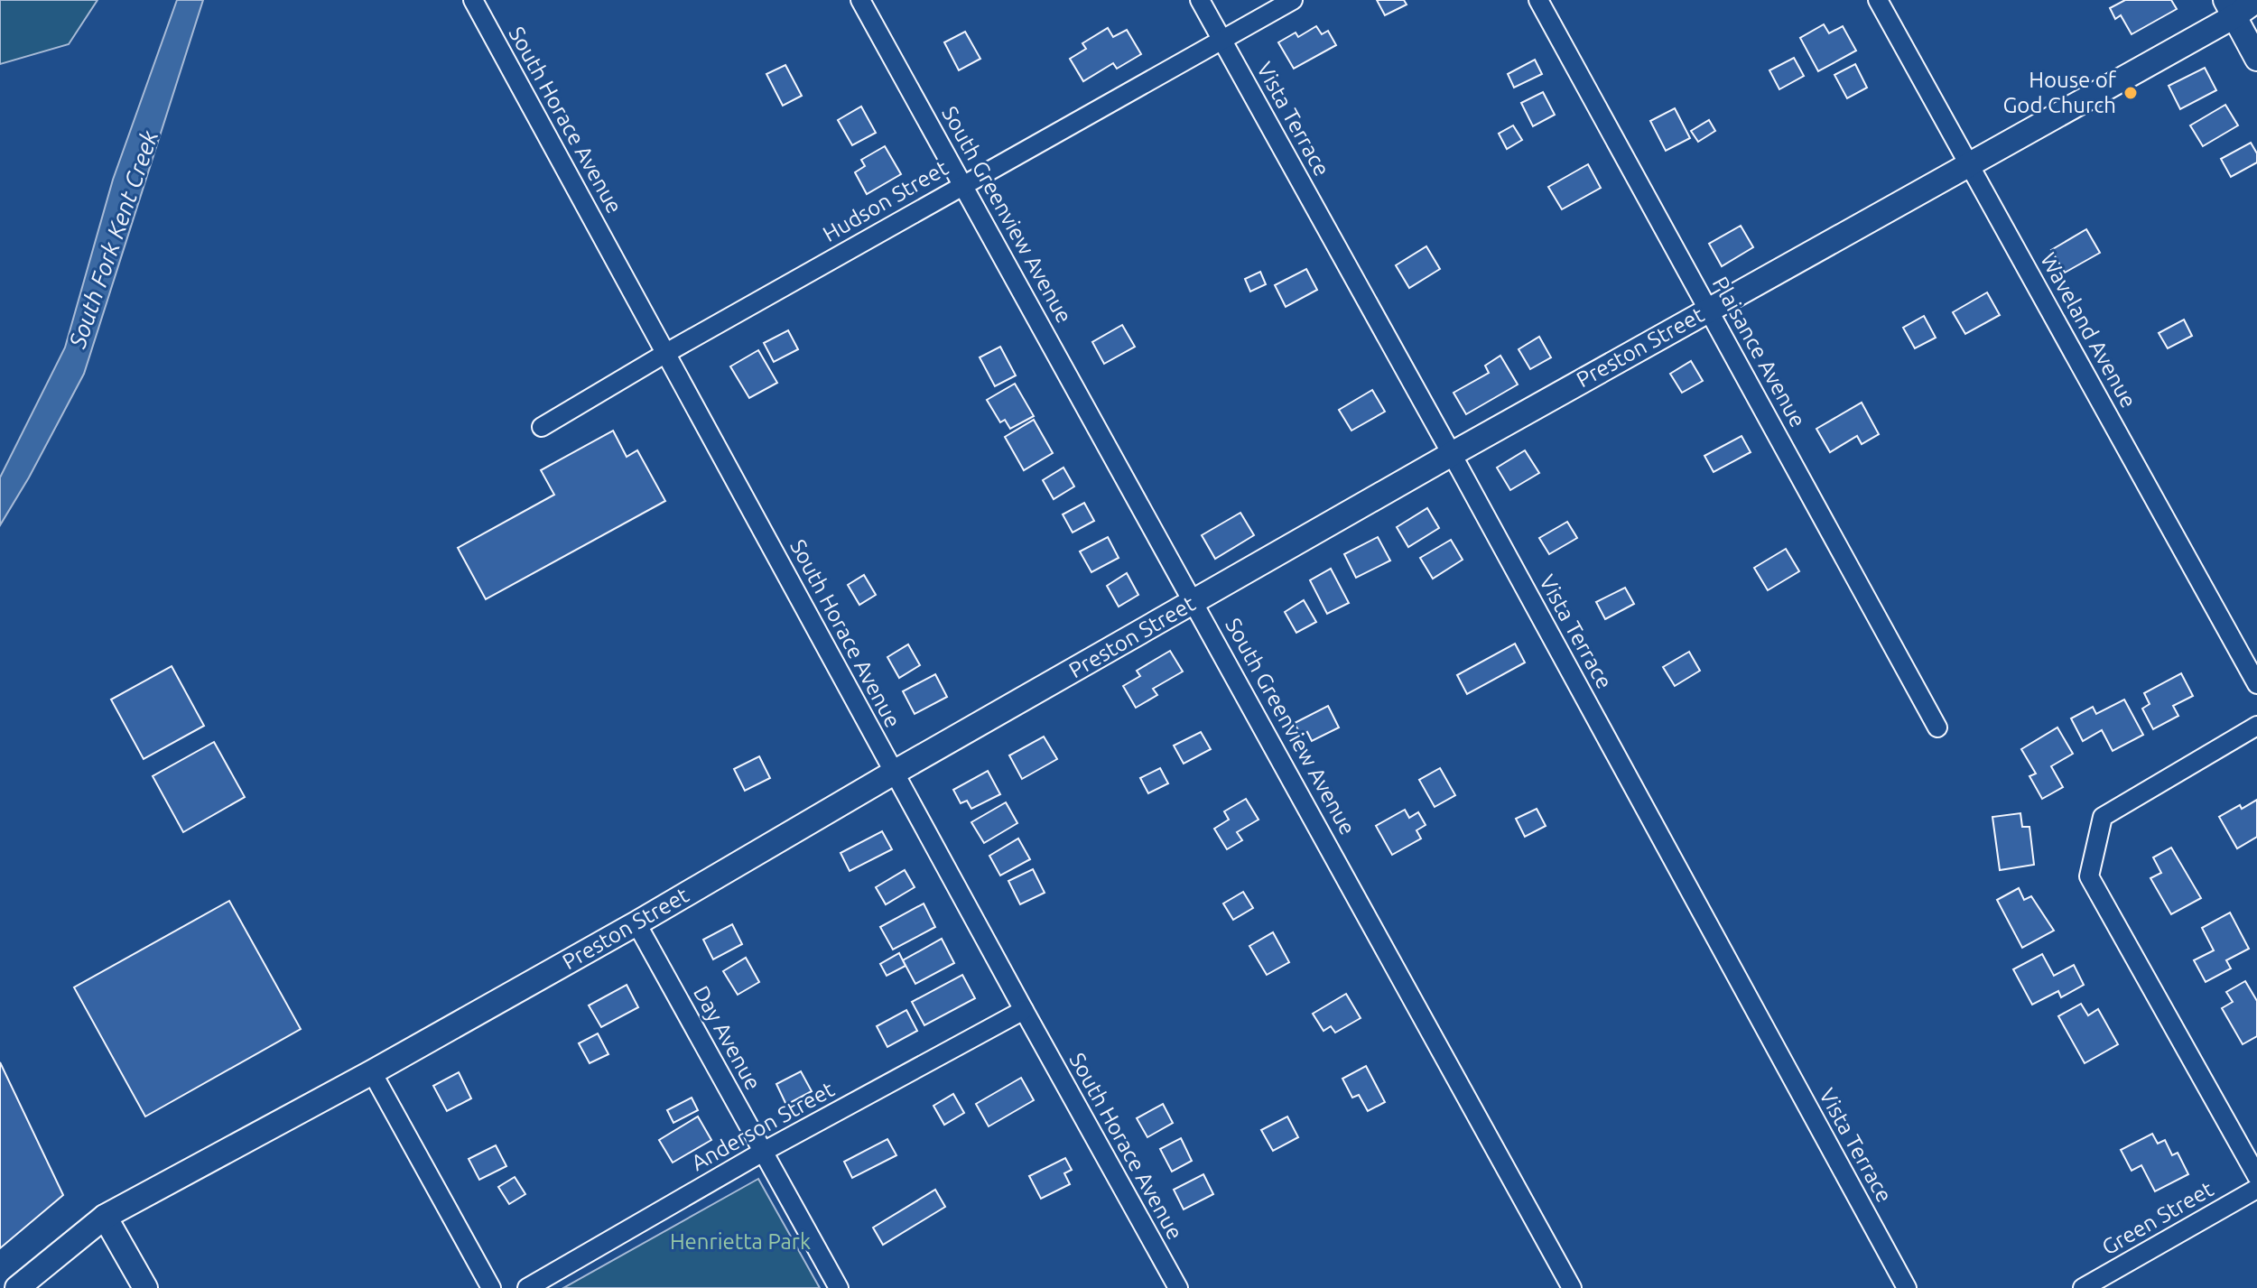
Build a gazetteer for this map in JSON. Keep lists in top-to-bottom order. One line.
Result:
{"streets":{"street":["Vista Terrace","South Horace Avenue","Hudson Street","South Greenview Avenue","Waveland Avenue","Preston Street","Plaisance Avenue","Day Avenue","Anderson Street","Green Street"]},"crossings":[["Vista Terrace","Hudson Street"],["Vista Terrace","Preston Street"],["South Horace Avenue","Hudson Street"],["South Horace Avenue","Preston Street"],["South Horace Avenue","Anderson Street"],["Hudson Street","South Greenview Avenue"],["South Greenview Avenue","Preston Street"],["Waveland Avenue","Preston Street"],["Preston Street","Plaisance Avenue"],["Preston Street","Day Avenue"],["Day Avenue","Anderson Street"]],"water":["South Fork Kent Creek"],"parks":["Henrietta Park"],"places":["House of God Church"]}
